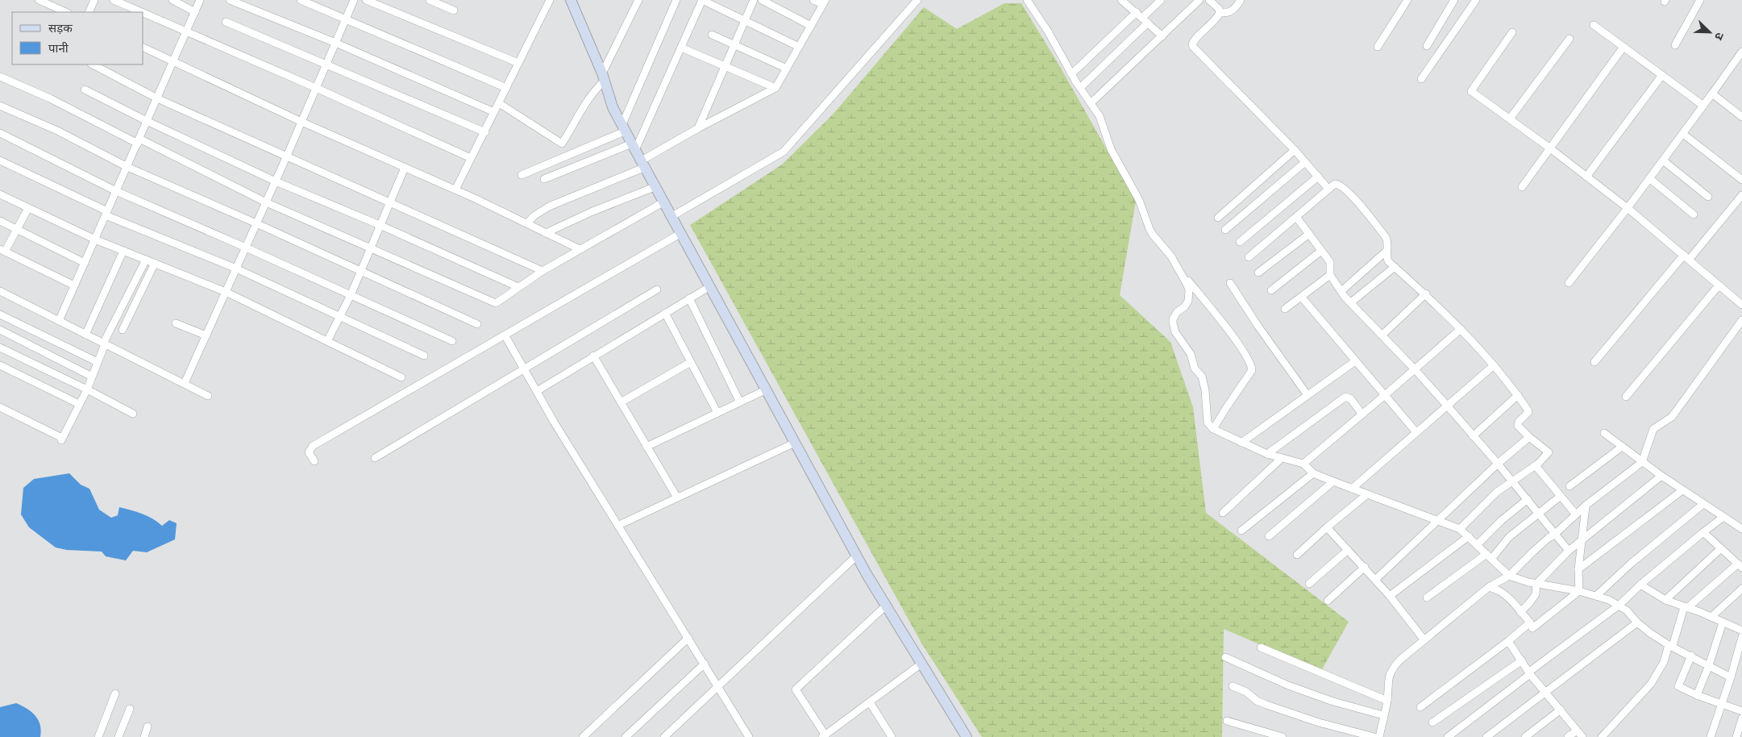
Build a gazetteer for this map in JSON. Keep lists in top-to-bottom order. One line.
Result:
{"legend":["सड़क","पानी"],"north":"bottom right"}
